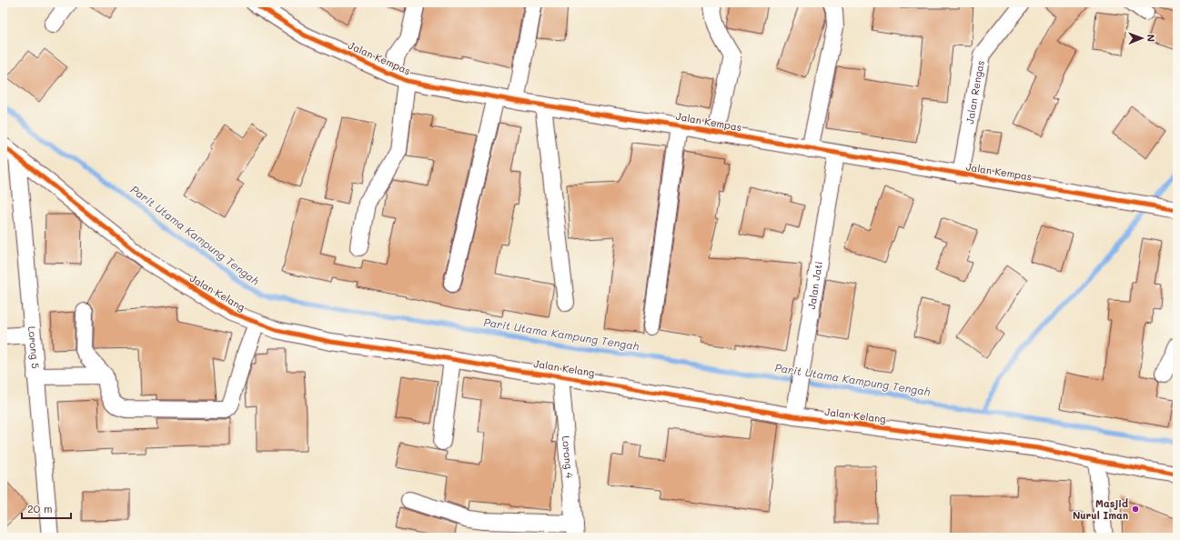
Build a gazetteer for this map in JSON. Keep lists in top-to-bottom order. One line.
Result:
{"streets":{"street":["Jalan Kempas","Jalan Rengas","Jalan Jati","Jalan Kelang","Lorong 5","Lorong 4"]},"crossings":[["Jalan Kempas","Jalan Rengas"],["Jalan Kempas","Jalan Jati"],["Jalan Jati","Jalan Kelang"],["Jalan Kelang","Lorong 5"],["Jalan Kelang","Lorong 4"]],"water":["Parit Utama Kampung Tengah"],"places":["Masjid Nurul Iman"],"scale_bar":"20 m","north":"right"}
